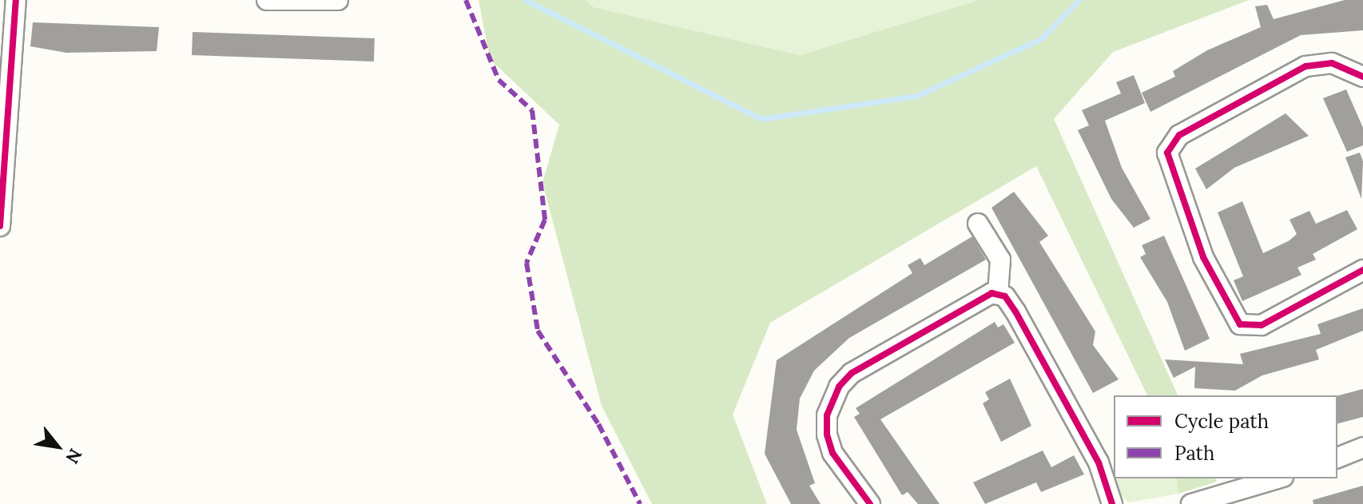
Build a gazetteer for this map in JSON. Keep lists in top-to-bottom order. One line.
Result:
{"legend":["Cycle path","Path"],"north":"bottom right"}
